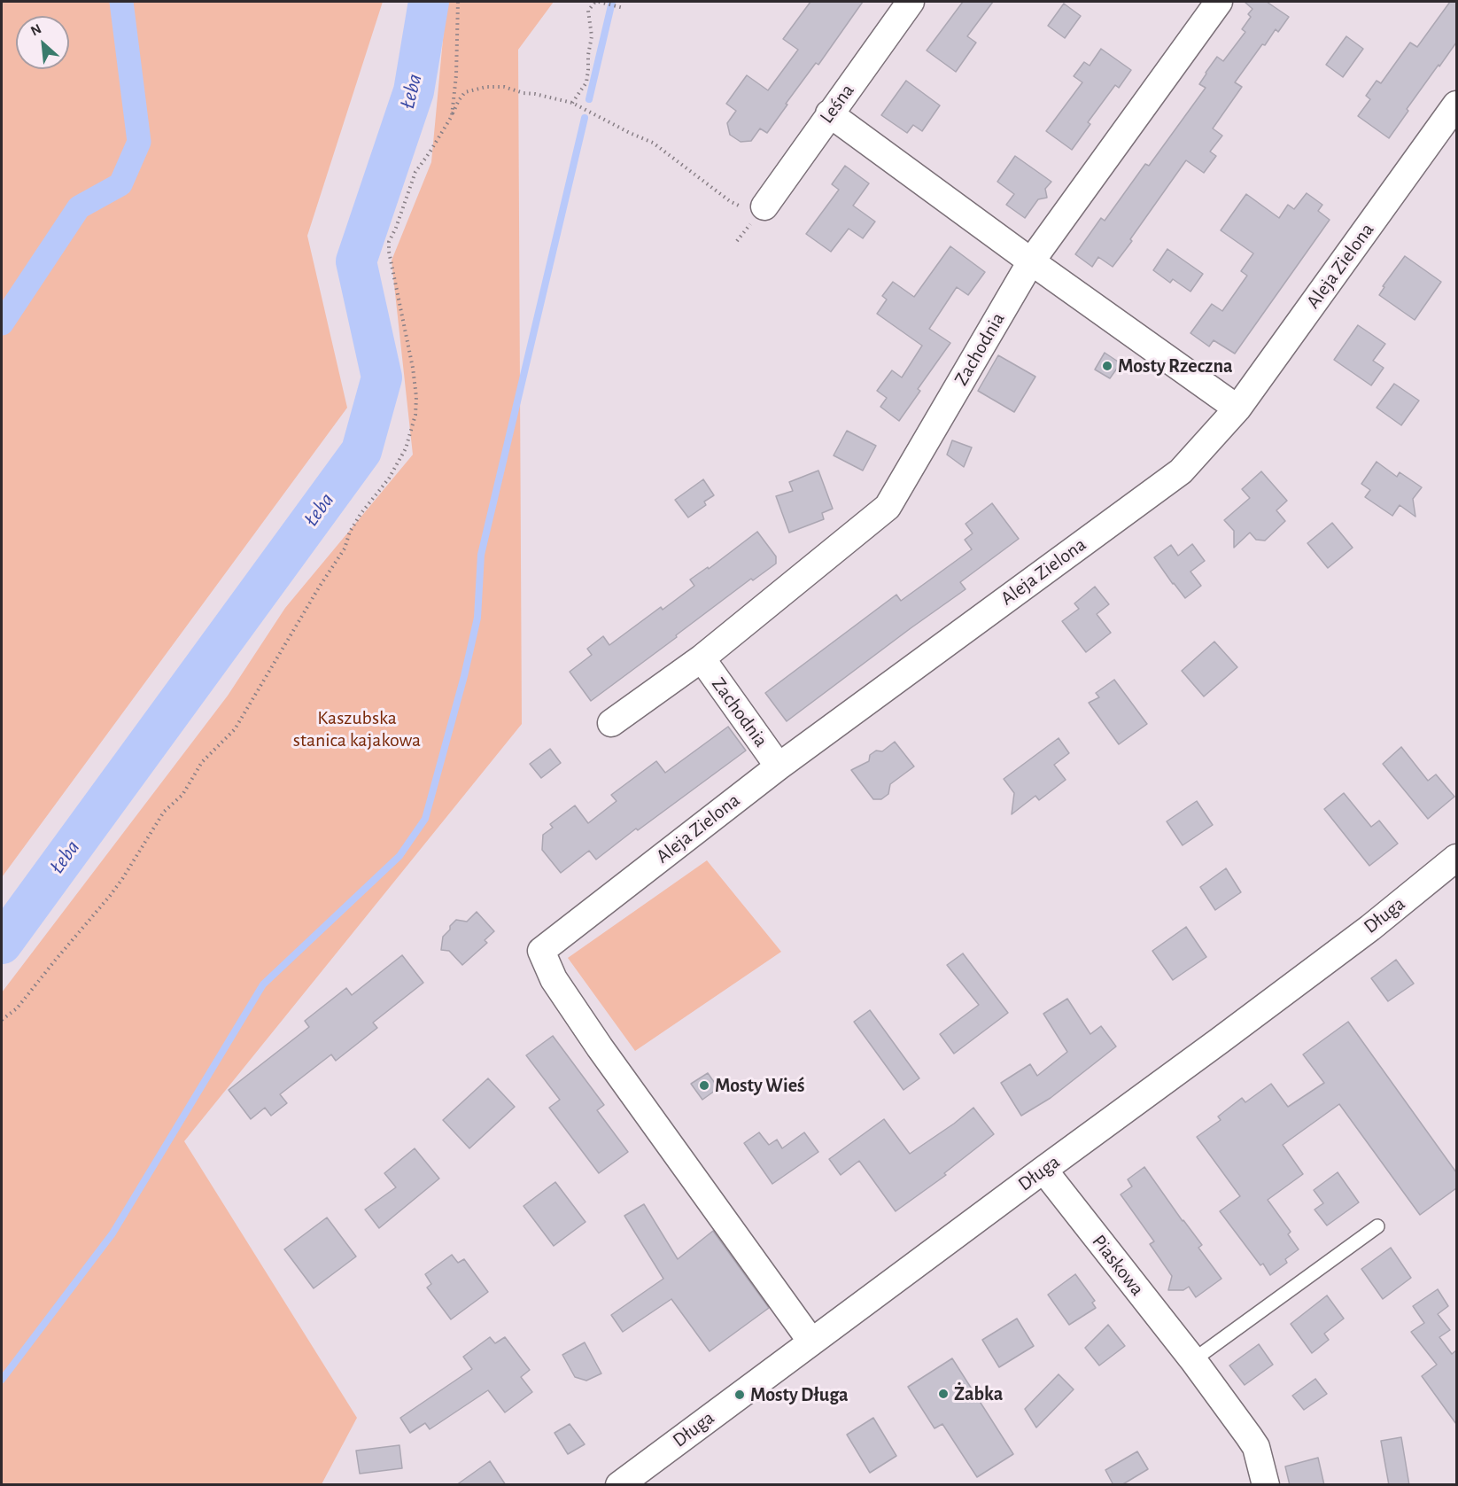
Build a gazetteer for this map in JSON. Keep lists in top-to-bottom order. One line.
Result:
{"streets":{"street":["Leśna","Aleja Zielona","Zachodnia","Długa","Piaskowa"]},"crossings":[["Aleja Zielona","Zachodnia"],["Aleja Zielona","Długa"],["Długa","Piaskowa"]],"water":["Łeba"],"parks":["Kaszubska stanica kajakowa"],"places":["Mosty Rzeczna","Mosty Wieś","Żabka","Mosty Długa"],"north":"top left"}
